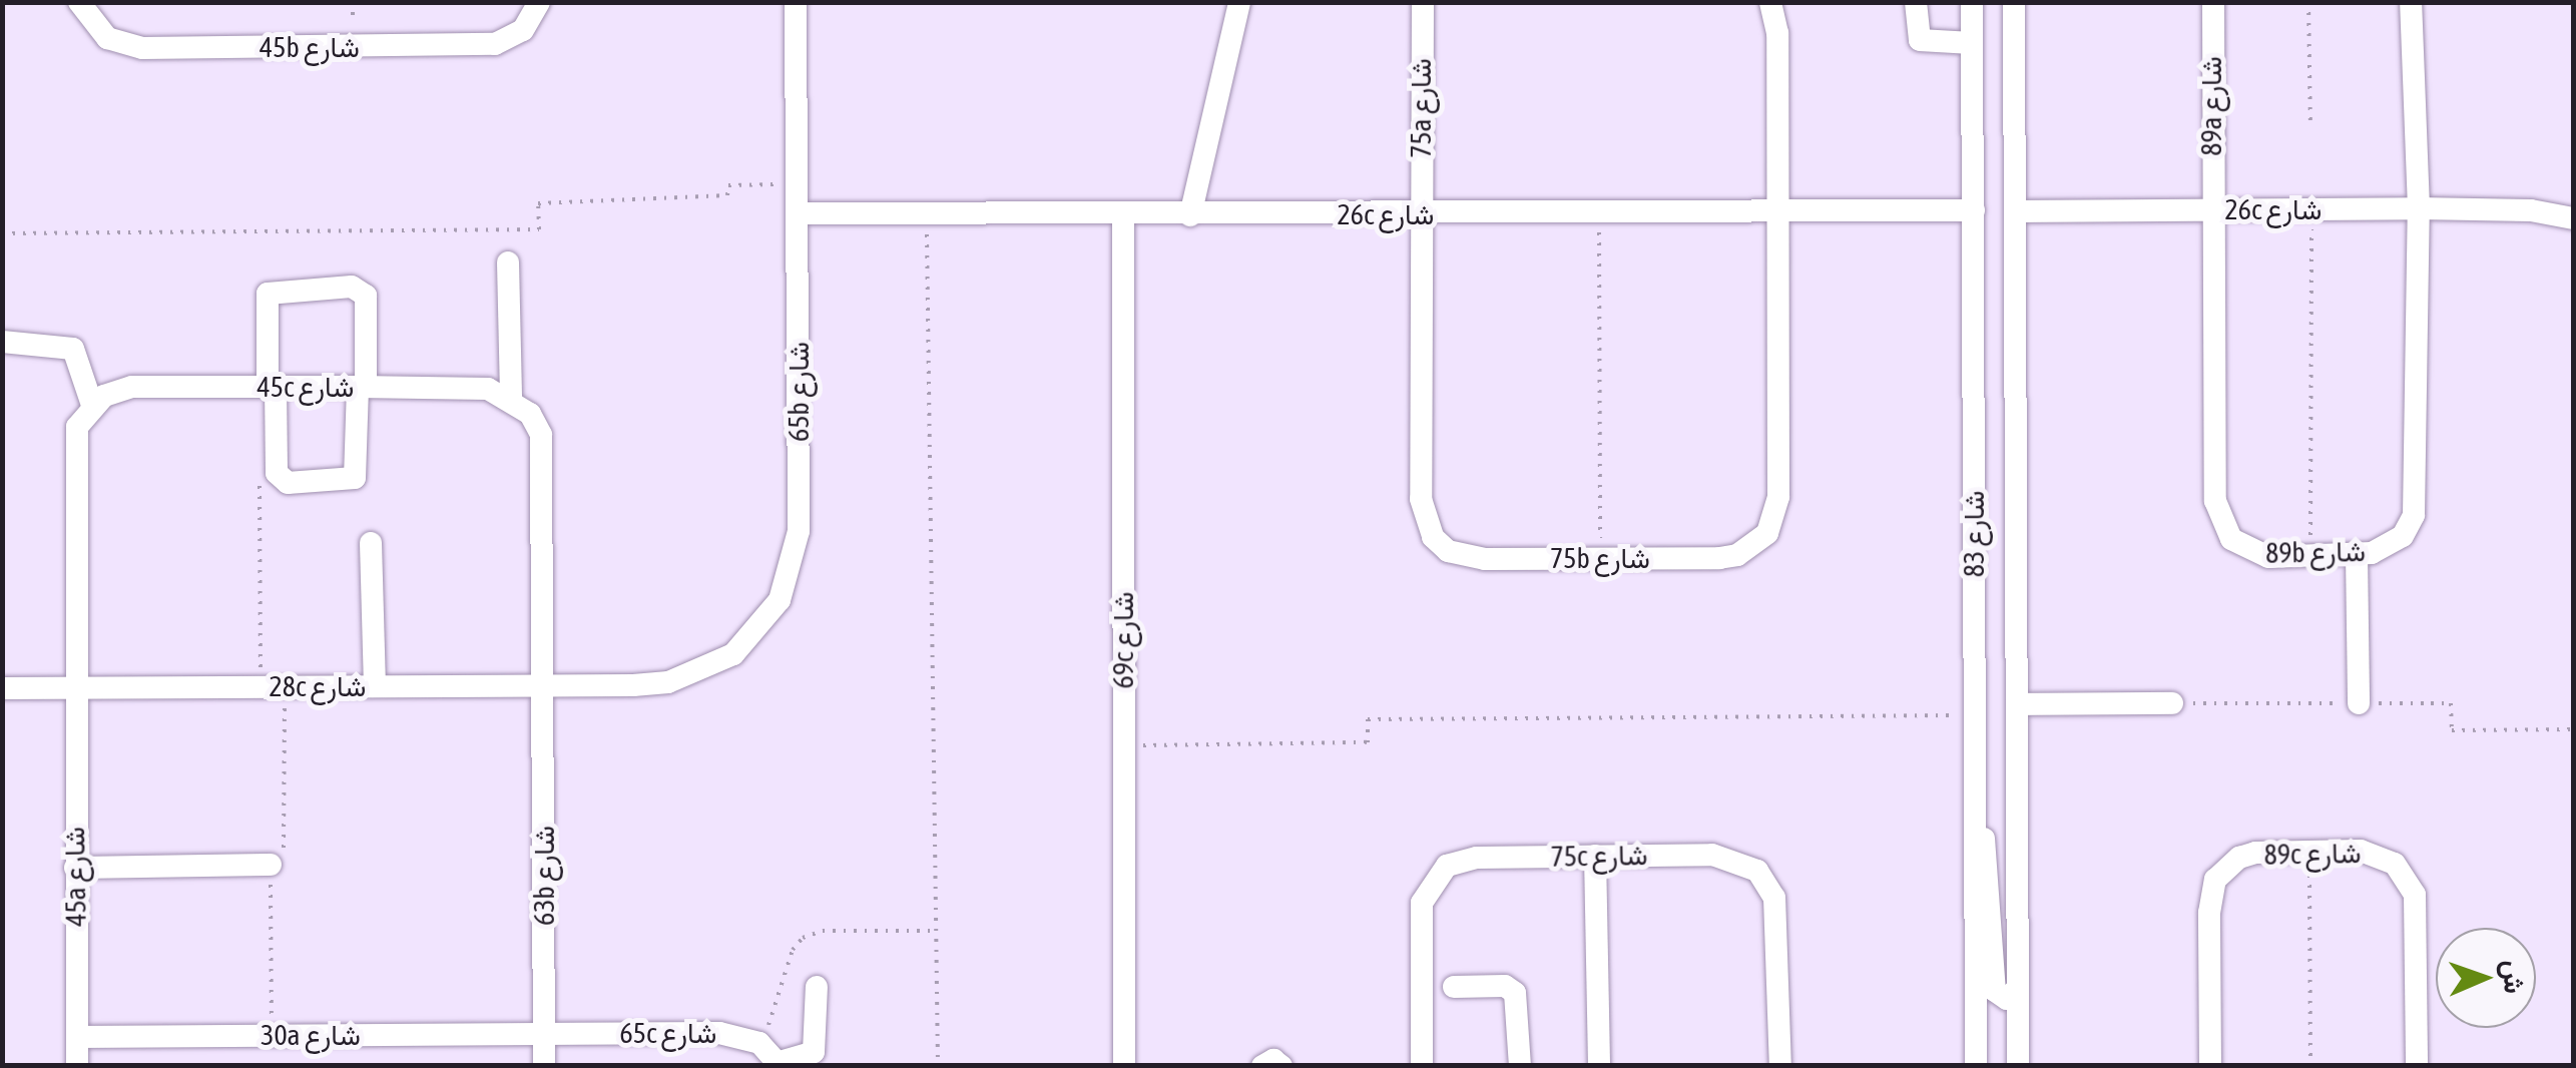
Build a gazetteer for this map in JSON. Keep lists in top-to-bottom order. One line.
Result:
{"streets":{"street":["45b شارع","89a شارع","75a شارع","26c شارع","45c شارع","65b شارع","شارع 83","89b شارع","75b شارع","69c شارع","28c شارع","89c شارع","75c شارع","63b شارع","45a شارع","65c شارع","30a شارع"]},"crossings":[["89a شارع","26c شارع"],["89a شارع","89b شارع"],["75a شارع","26c شارع"],["75a شارع","75b شارع"],["26c شارع","65b شارع"],["26c شارع","شارع 83"],["26c شارع","89b شارع"],["26c شارع","75b شارع"],["26c شارع","69c شارع"],["65b شارع","28c شارع"],["28c شارع","63b شارع"],["28c شارع","45a شارع"],["63b شارع","65c شارع"],["63b شارع","30a شارع"],["45a شارع","30a شارع"],["65c شارع","30a شارع"]],"north":"right"}
